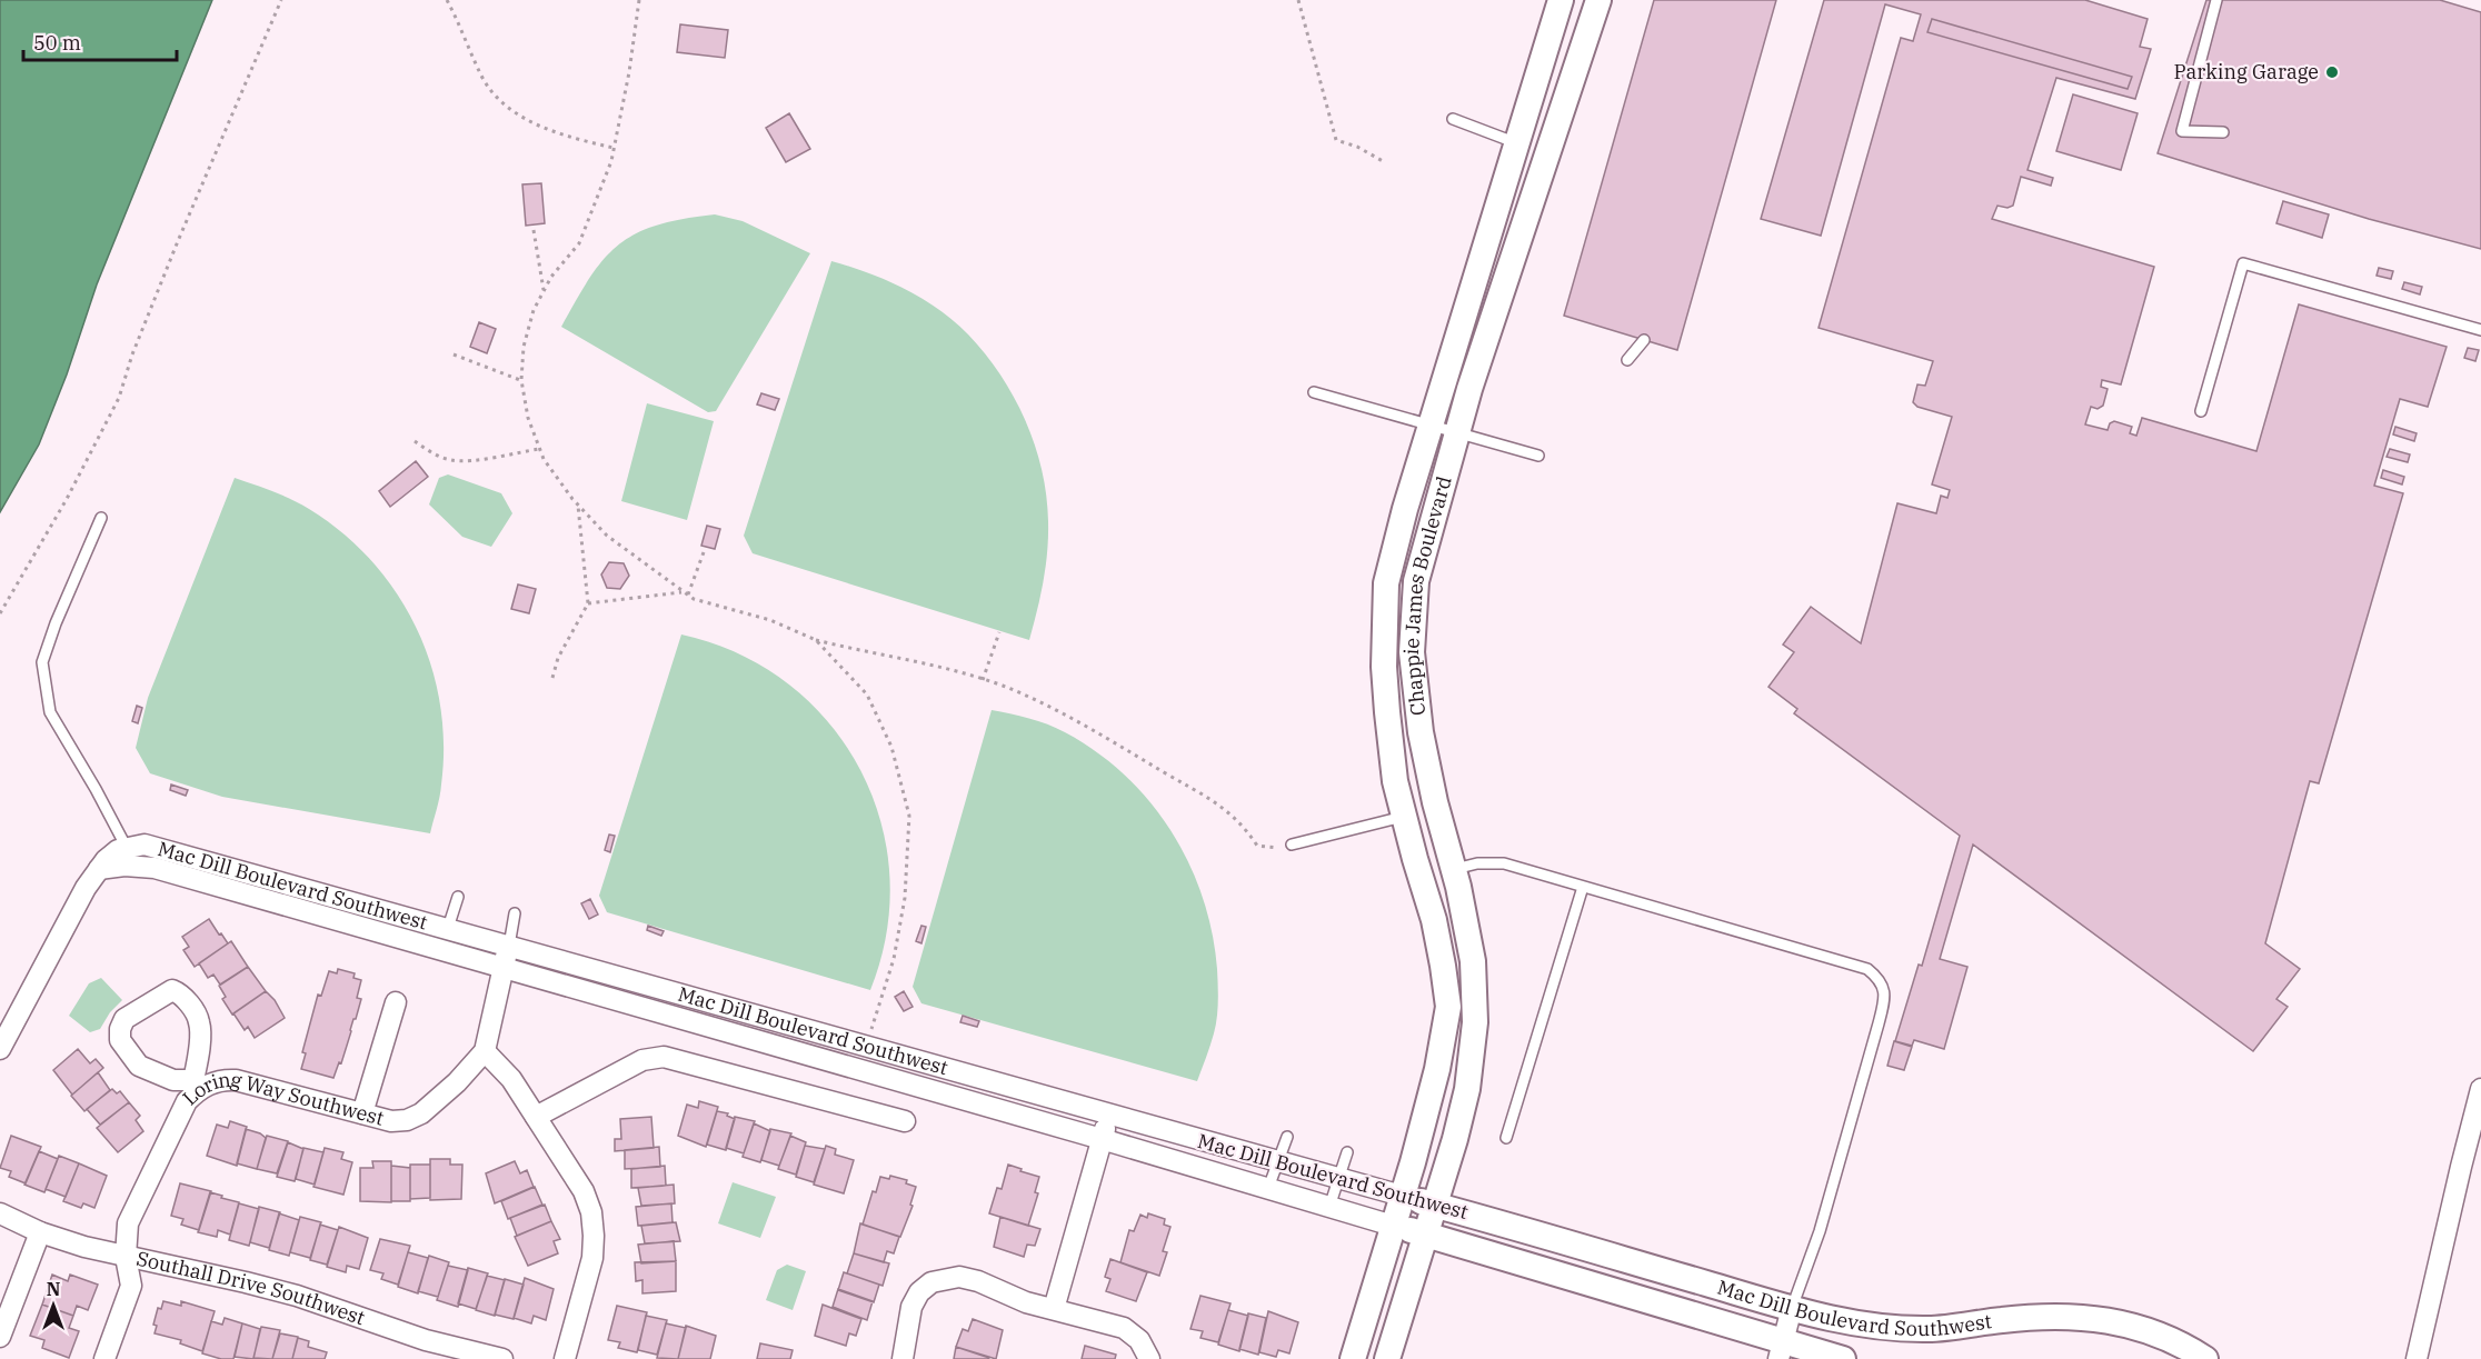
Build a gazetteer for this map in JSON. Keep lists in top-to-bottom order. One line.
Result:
{"streets":{"street":["Chappie James Boulevard","Mac Dill Boulevard Southwest","Loring Way Southwest","Southall Drive Southwest"]},"crossings":[["Chappie James Boulevard","Mac Dill Boulevard Southwest"],["Mac Dill Boulevard Southwest","Loring Way Southwest"],["Loring Way Southwest","Southall Drive Southwest"]],"places":["Parking Garage"],"scale_bar":"50 m","north":"top"}
